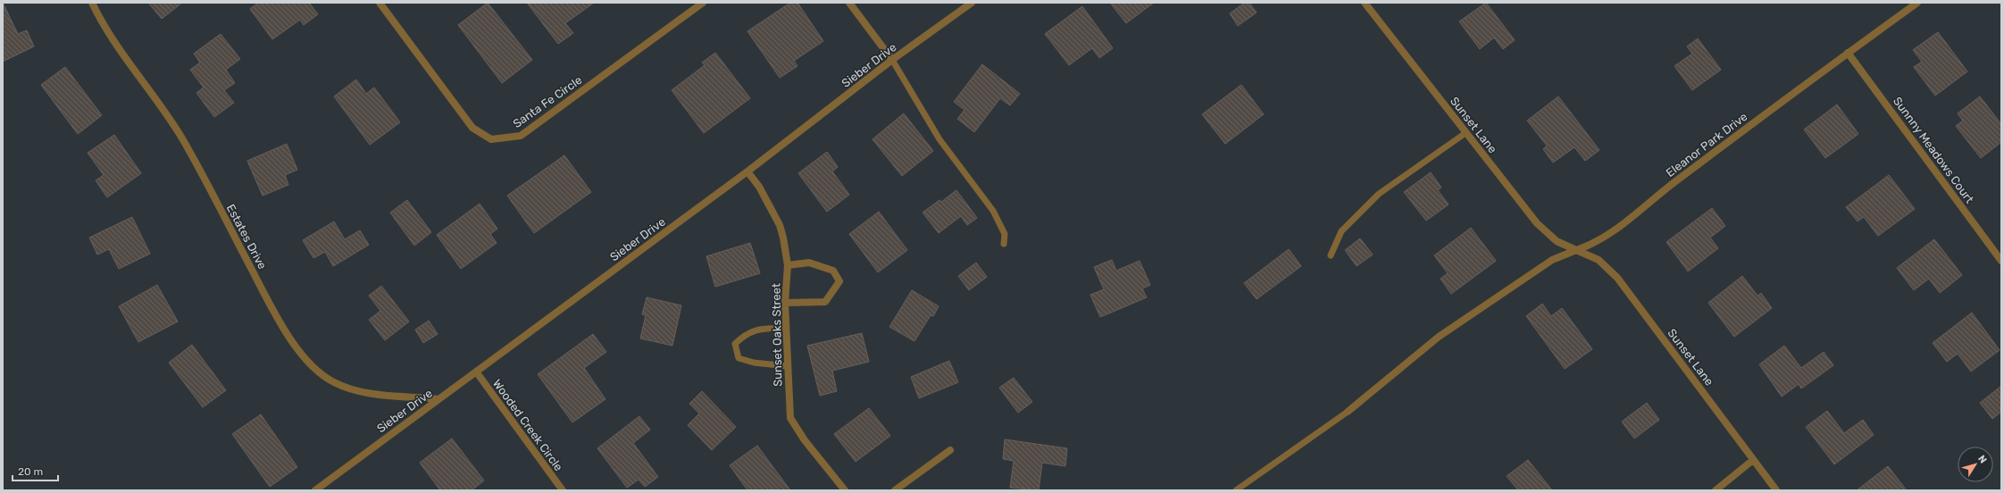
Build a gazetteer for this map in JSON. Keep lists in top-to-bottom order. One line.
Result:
{"streets":{"street":["Sieber Drive","Santa Fe Circle","Sunset Lane","Eleanor Park Drive","Sunnny Meadows Court","Estates Drive","Sunset Oaks Street","Wooded Creek Circle"]},"crossings":[["Sieber Drive","Estates Drive"],["Sieber Drive","Sunset Oaks Street"],["Sieber Drive","Wooded Creek Circle"],["Sunset Lane","Eleanor Park Drive"],["Eleanor Park Drive","Sunnny Meadows Court"]],"scale_bar":"20 m","north":"top right"}
